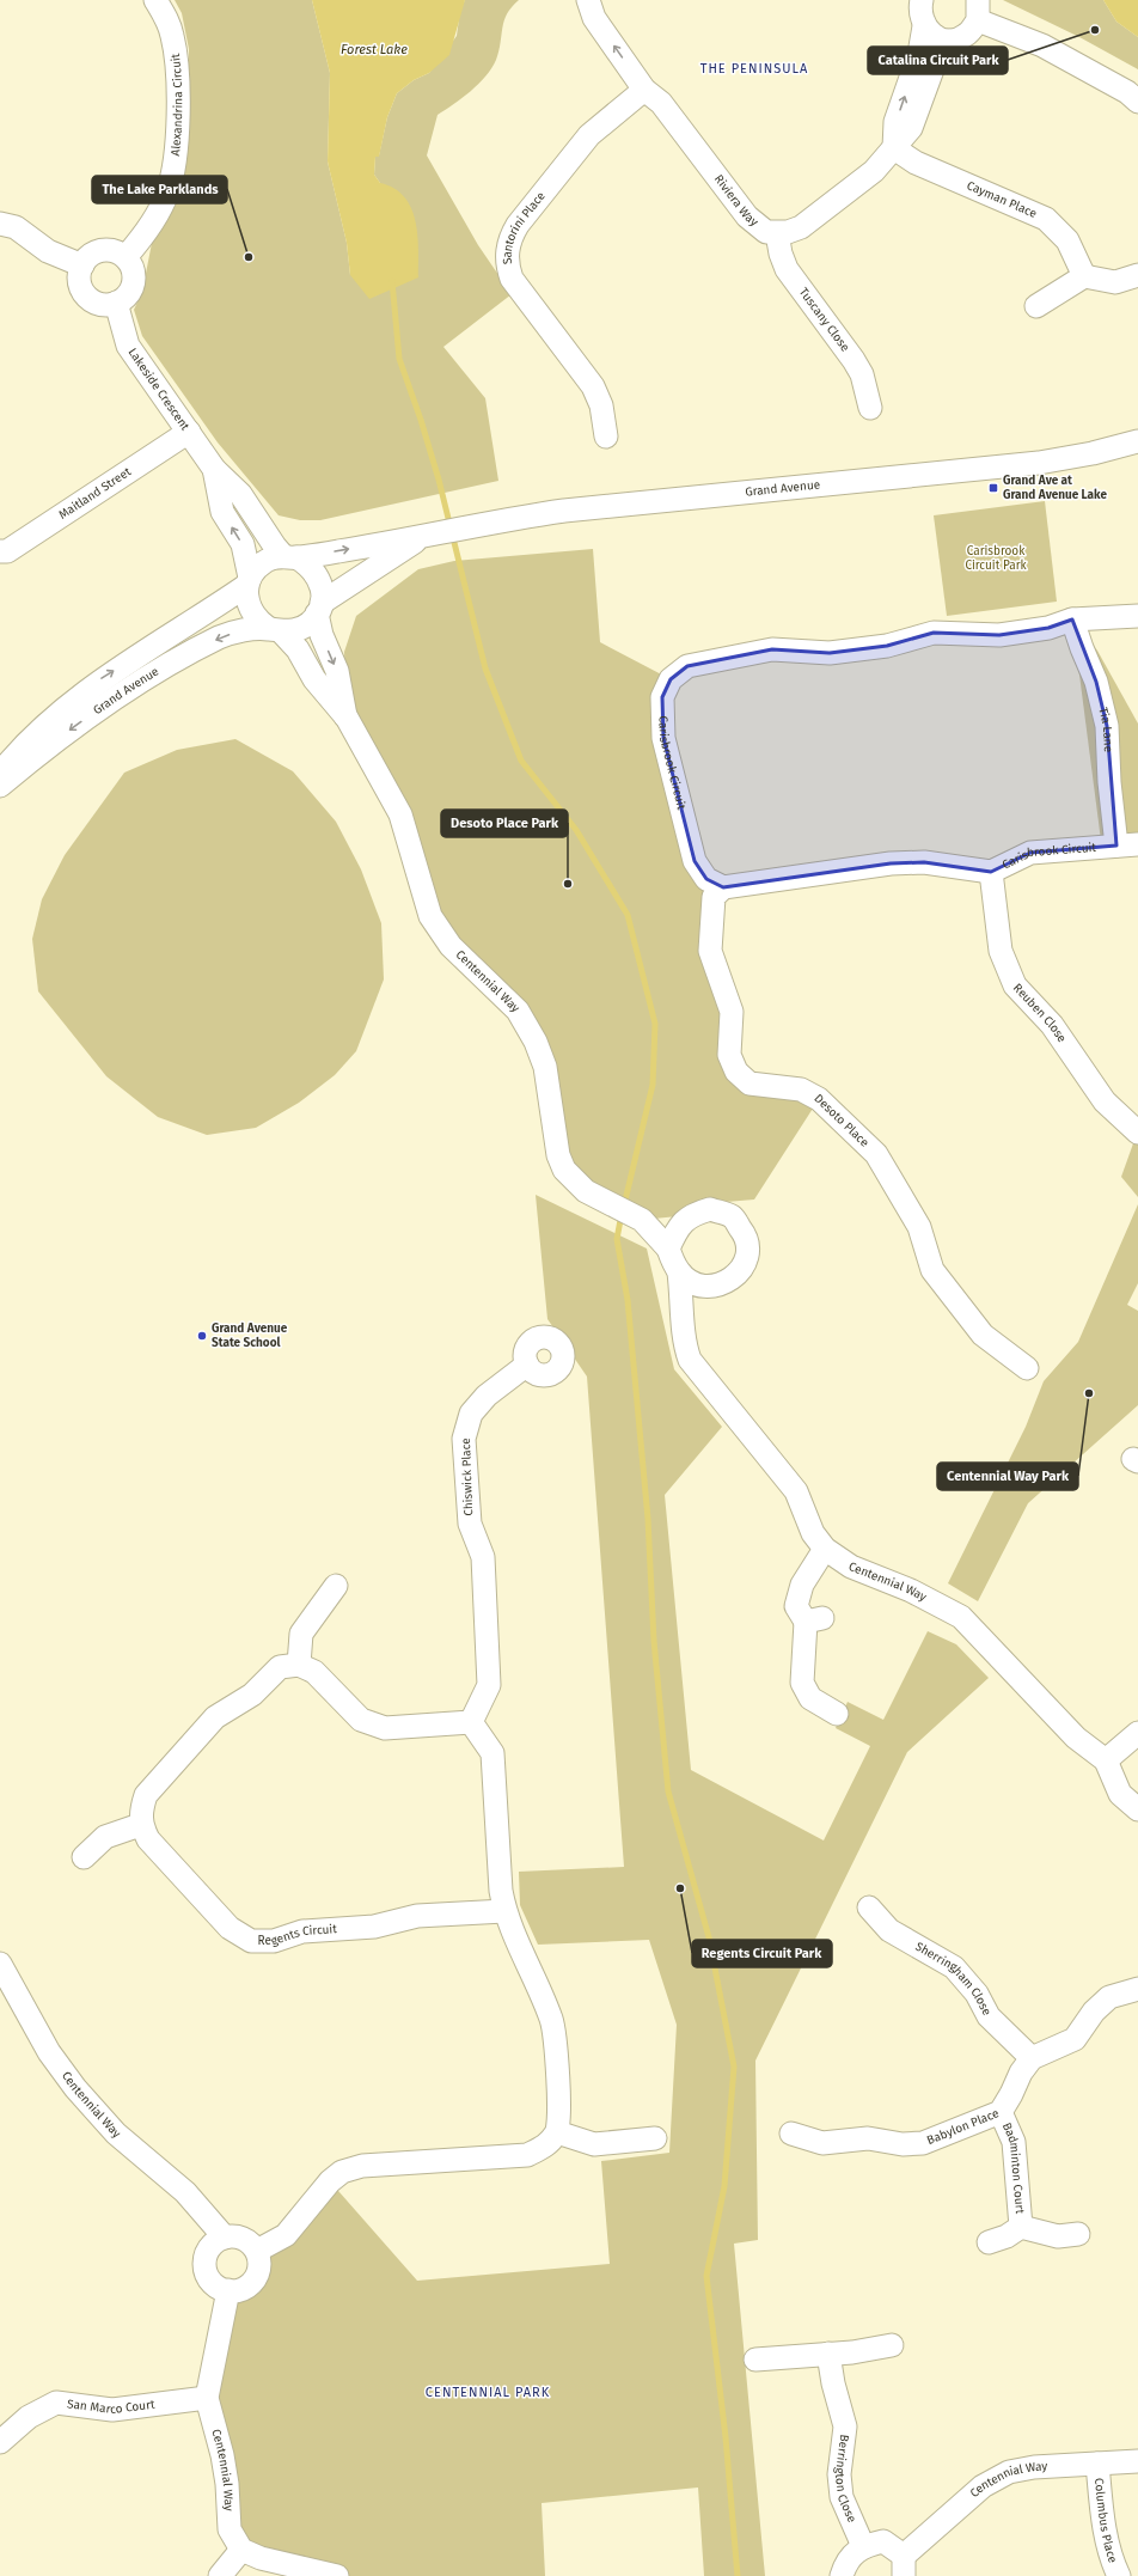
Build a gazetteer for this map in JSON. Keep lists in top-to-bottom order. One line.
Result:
{"streets":{"street":["Alexandrina Circuit","Cayman Place","Riviera Way","Santorini Place","Tuscany Close","Lakeside Crescent","Grand Avenue","Maitland Street","Tia Lane","Carisbrook Circuit","Centennial Way","Reuben Close","Desoto Place","Chiswick Place","Regents Circuit","Sherringham Close","Babylon Place","Badminton Court","San Marco Court","Berrington Close","Columbus Place"]},"crossings":[["Alexandrina Circuit","Lakeside Crescent"],["Riviera Way","Santorini Place"],["Riviera Way","Tuscany Close"],["Lakeside Crescent","Grand Avenue"],["Lakeside Crescent","Maitland Street"],["Lakeside Crescent","Centennial Way"],["Grand Avenue","Centennial Way"],["Tia Lane","Carisbrook Circuit"],["Carisbrook Circuit","Reuben Close"],["Carisbrook Circuit","Desoto Place"],["Centennial Way","San Marco Court"],["Centennial Way","Berrington Close"],["Centennial Way","Columbus Place"],["Sherringham Close","Babylon Place"],["Babylon Place","Badminton Court"]],"districts":["THE PENINSULA","CENTENNIAL PARK"],"water":["Forest Lake"],"parks":["Carisbrook Circuit Park"],"places":{"other":["Catalina Circuit Park","The Lake Parklands","Desoto Place Park","Grand Avenue State School","Centennial Way Park","Regents Circuit Park"],"transit":["Grand Ave at Grand Avenue Lake"]}}
